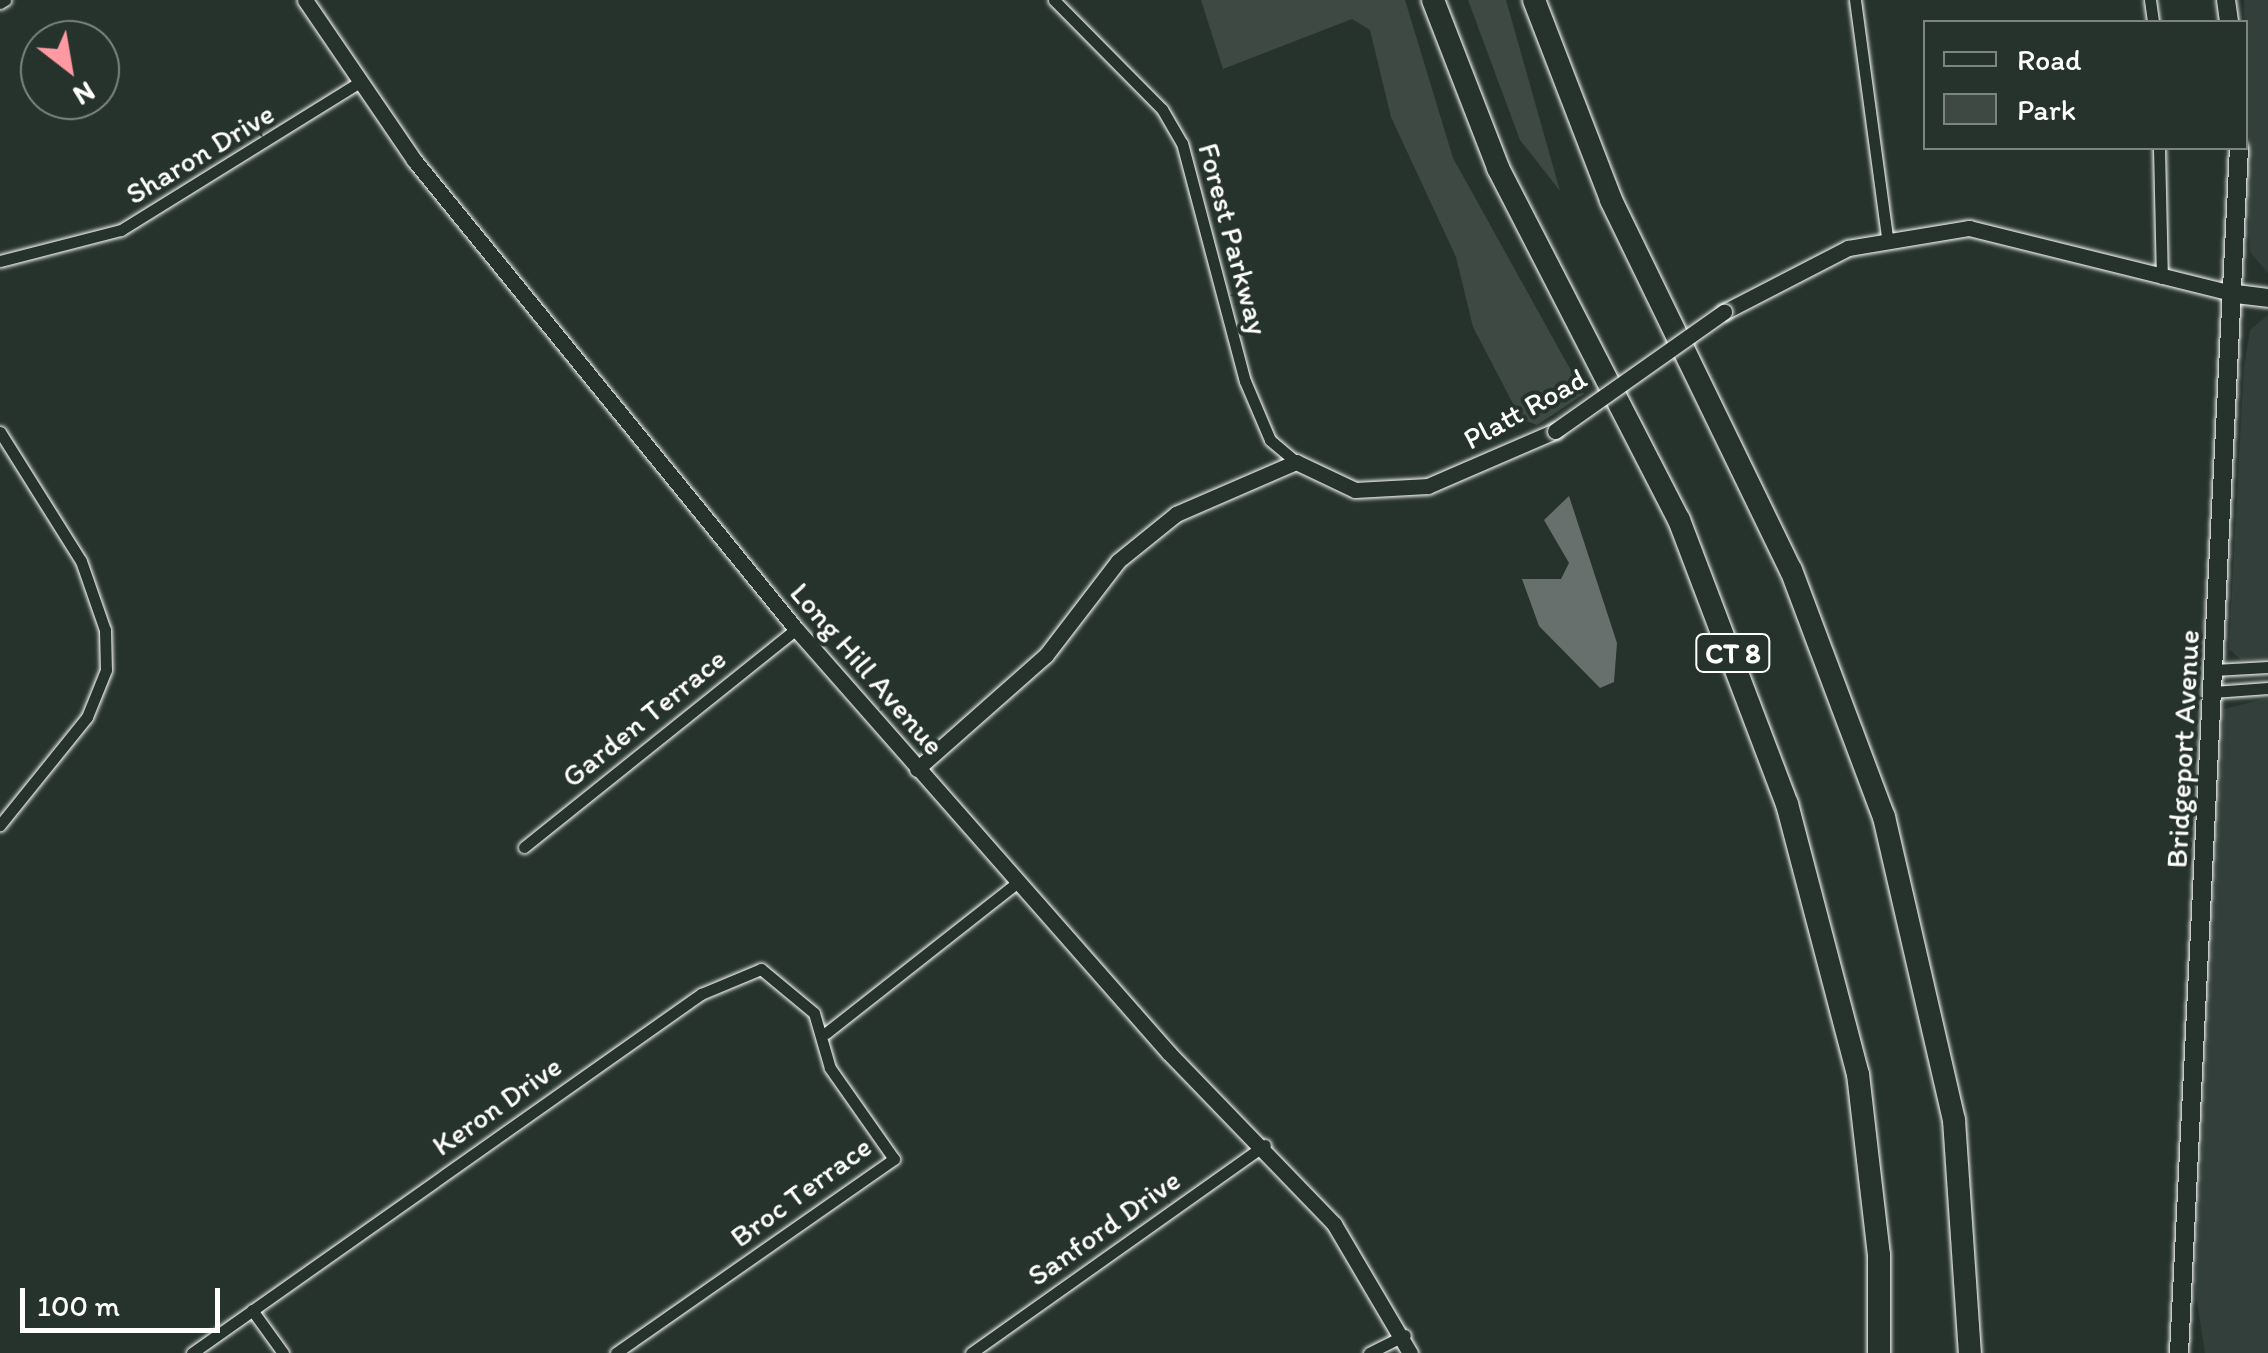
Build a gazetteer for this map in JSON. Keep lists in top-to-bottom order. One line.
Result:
{"streets":{"highway":["CT 8"],"main road":["Bridgeport Avenue"],"street":["Sharon Drive","Forest Parkway","Platt Road","Long Hill Avenue","Garden Terrace","Keron Drive","Broc Terrace","Sanford Drive"]},"crossings":[["Sharon Drive","Long Hill Avenue"],["Forest Parkway","Platt Road"],["Platt Road","Bridgeport Avenue"],["Long Hill Avenue","Garden Terrace"],["Long Hill Avenue","Sanford Drive"],["Keron Drive","Broc Terrace"]],"legend":["Road","Park"],"scale_bar":"100 m","north":"bottom right"}
